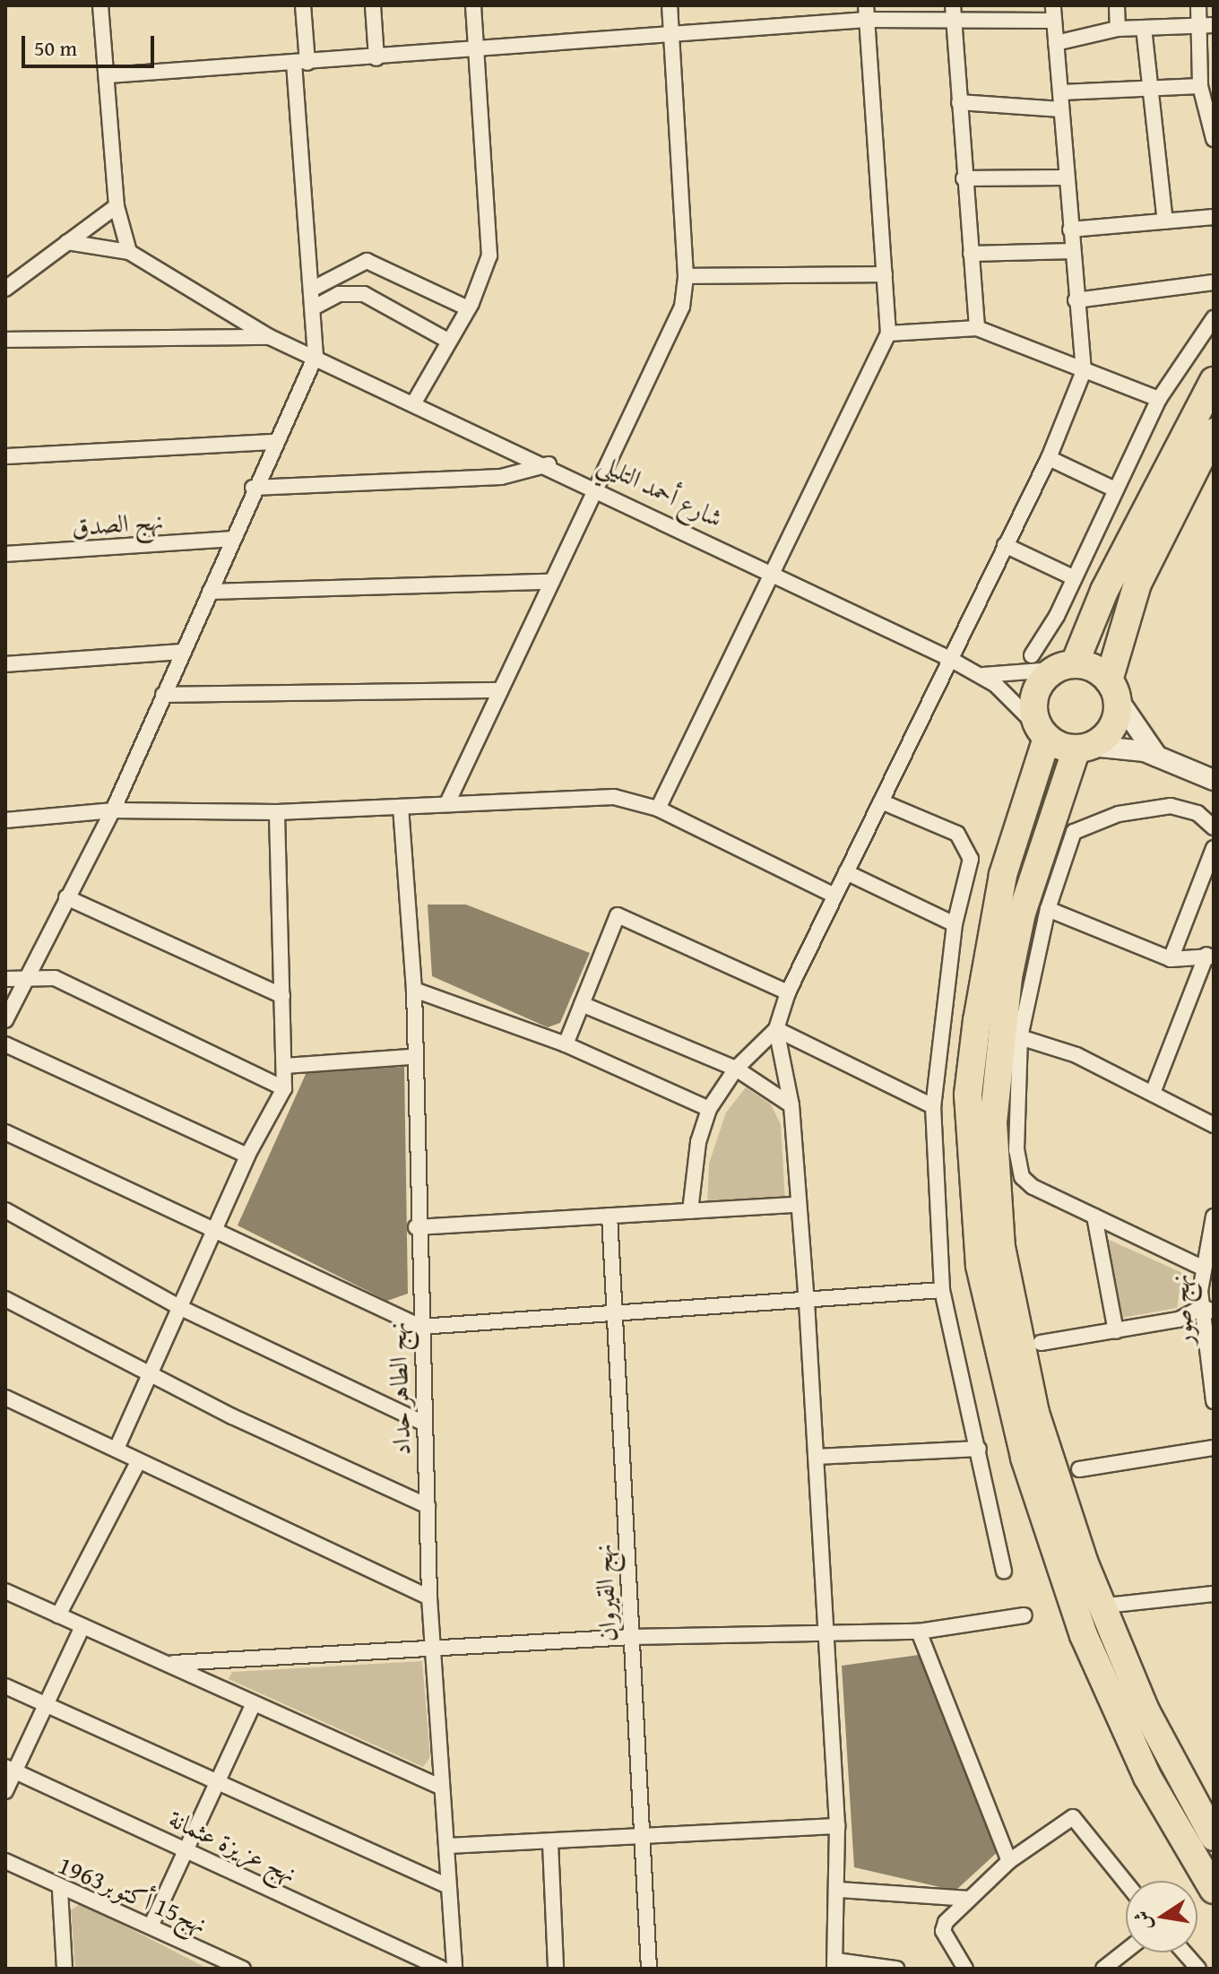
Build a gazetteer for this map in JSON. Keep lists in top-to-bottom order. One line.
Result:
{"streets":{"street":["شارع أحمد التليلي","نهج الصدق","نهج صور","نهج الطاهر حداد","نهج القيروان","نهج عزيزة عثمانة","نهج15 أكتوبر1963"]},"scale_bar":"50 m","north":"left"}
